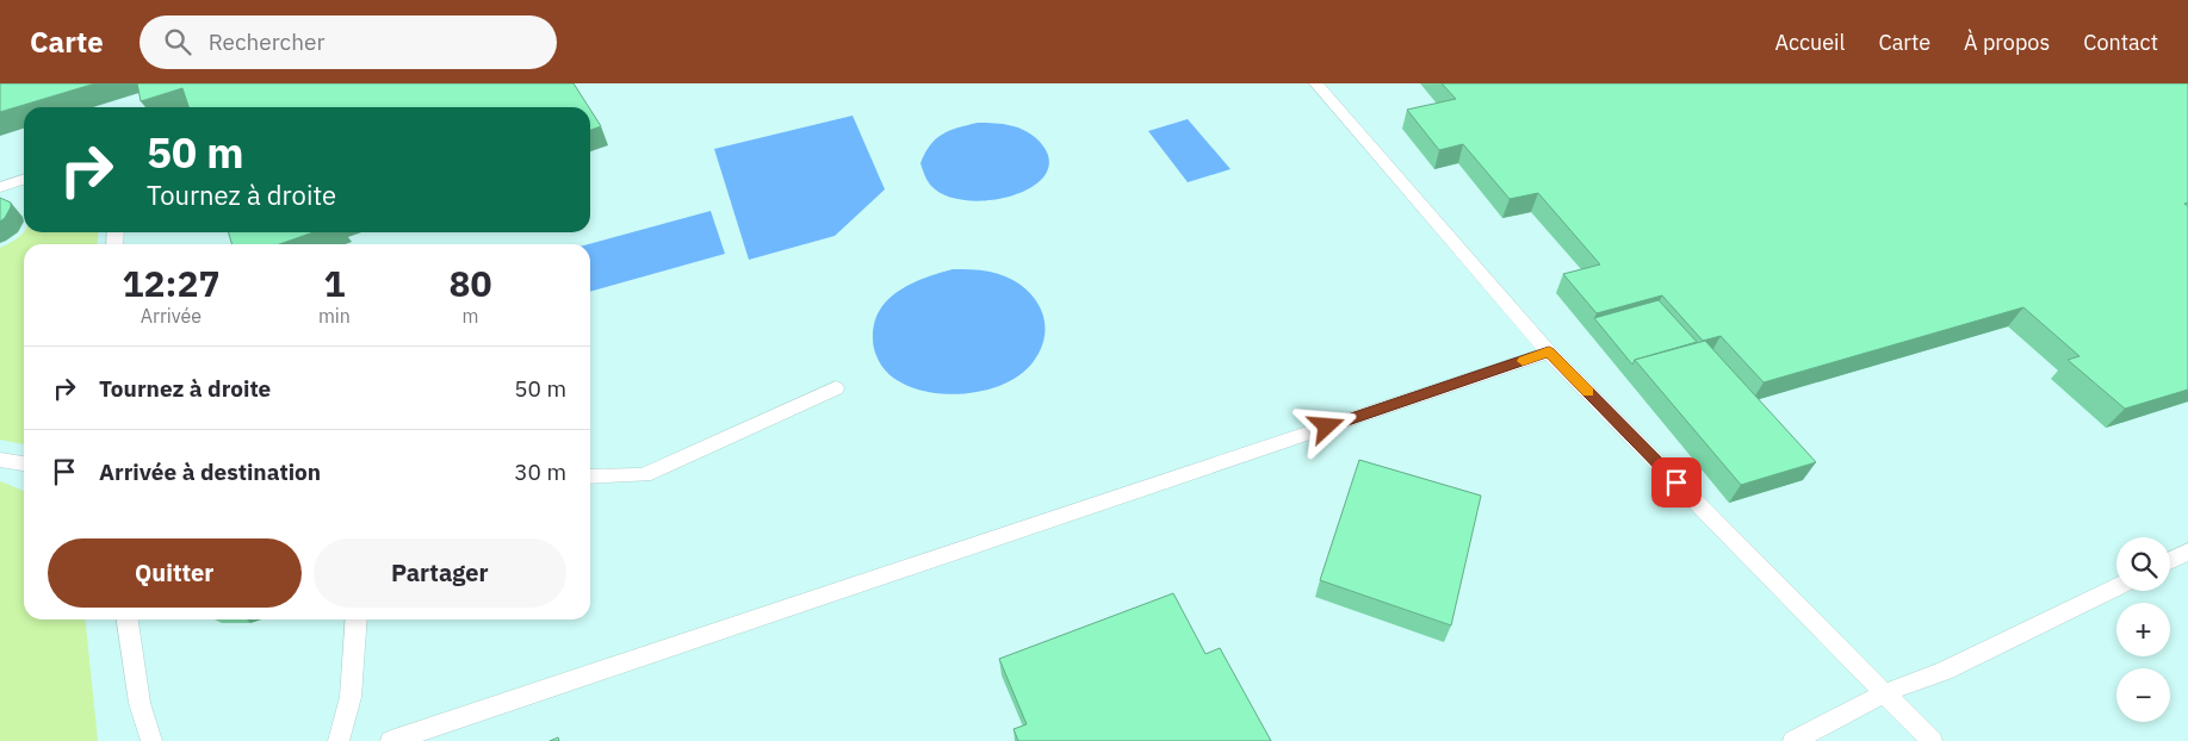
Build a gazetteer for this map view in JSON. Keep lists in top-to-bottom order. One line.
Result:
{"page":{"header":"Carte","search":"Rechercher","nav":["Accueil","Carte","À propos","Contact"],"turn":["50 m","Tournez à droite"],"eta":["12:27","Arrivée","1","min","80","m"],"list":[{"name":"Tournez à droite","value":"50 m"},{"name":"Arrivée à destination","value":"30 m"}],"buttons":["Quitter","Partager"],"map_buttons":["+","−"]}}
